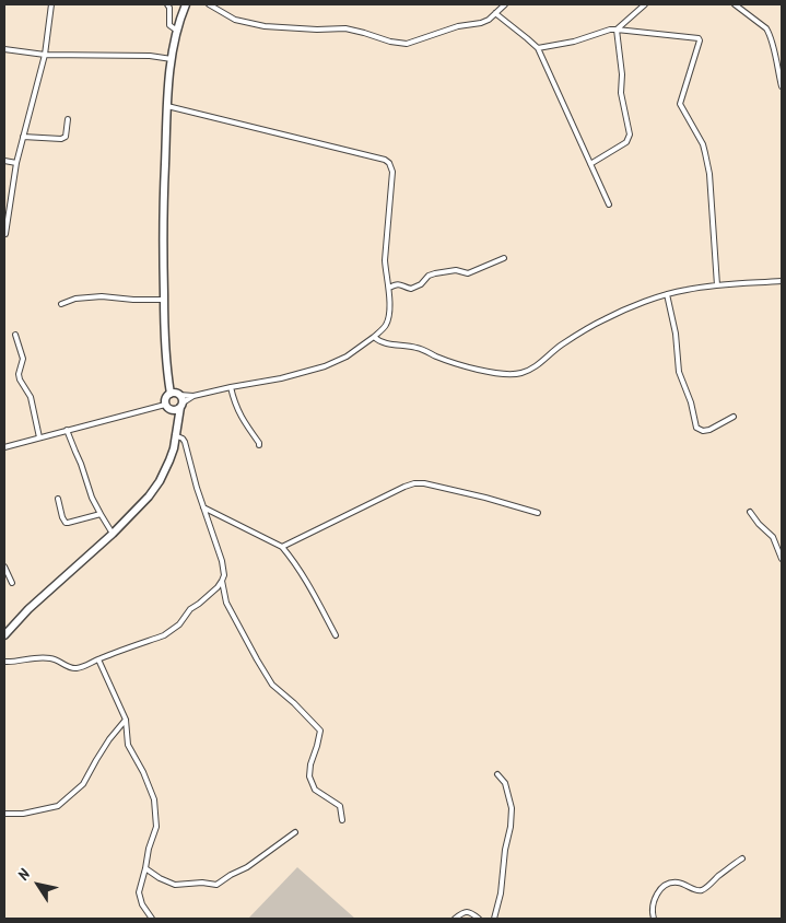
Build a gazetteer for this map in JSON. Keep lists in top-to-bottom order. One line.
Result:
{"north":"top left"}
